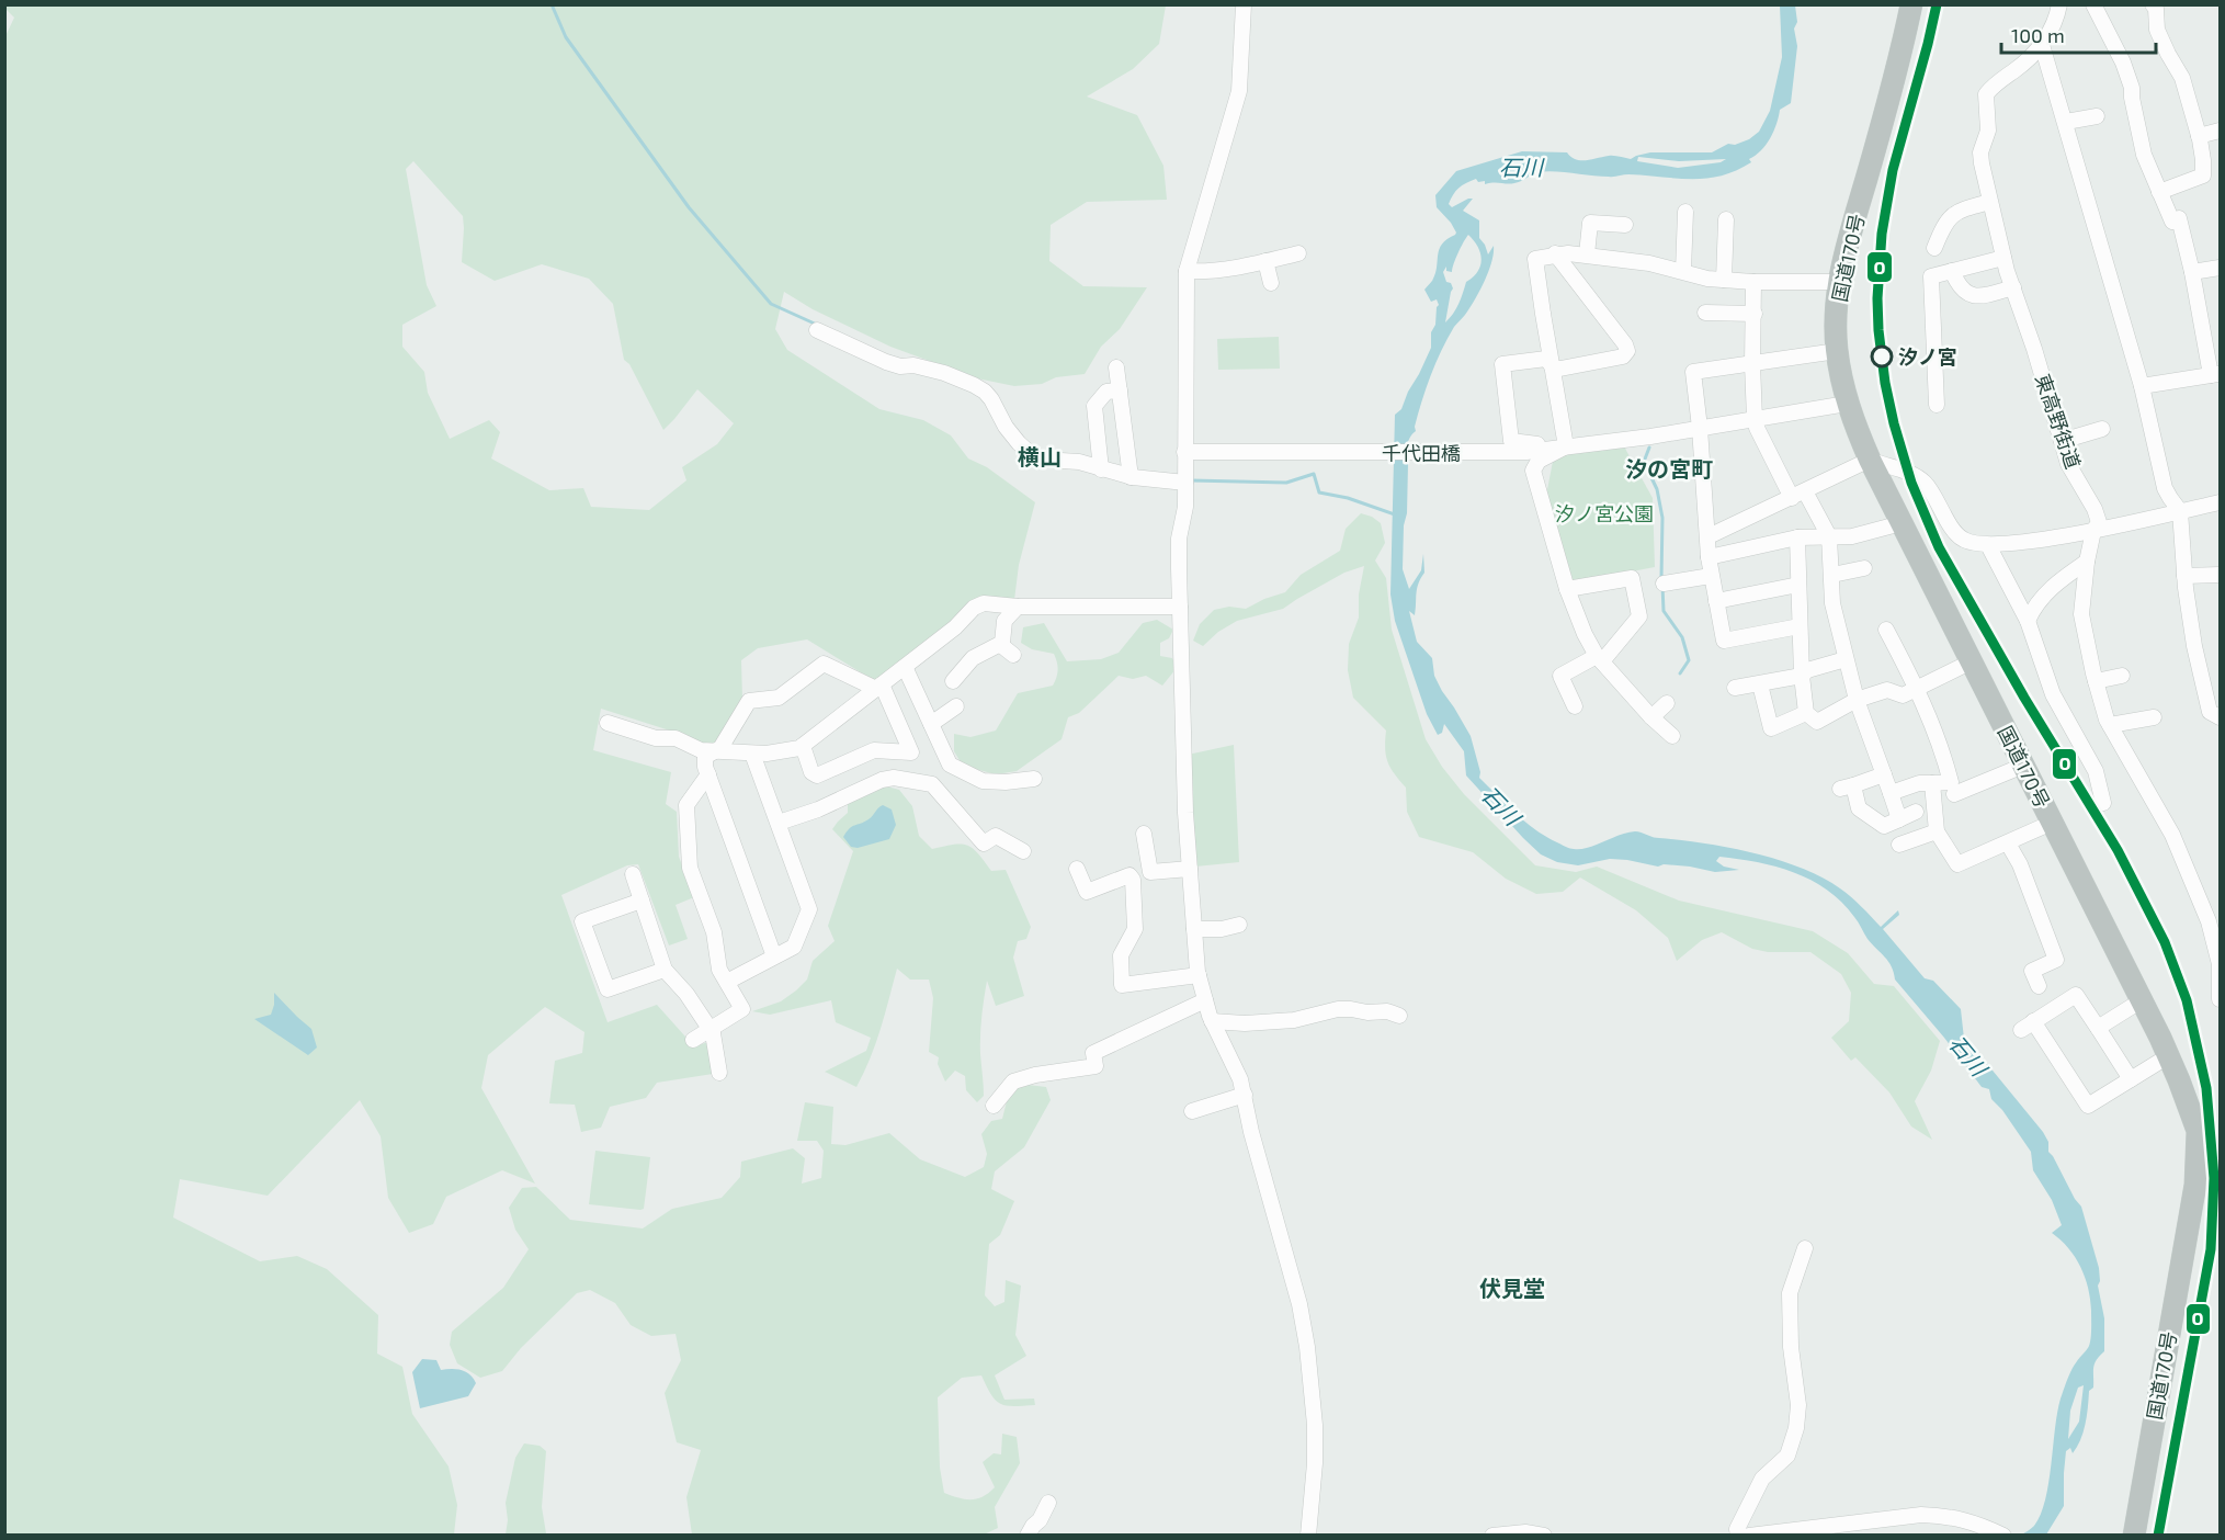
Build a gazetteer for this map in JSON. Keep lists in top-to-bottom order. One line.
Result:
{"streets":{"highway":["国道170号"],"street":["東高野街道","千代田橋"]},"districts":["横山","汐の宮町","伏見堂"],"water":["石川"],"parks":["汐ノ宮公園"],"places":["汐ノ宮"],"lines":["transit line O"],"scale_bar":"100 m"}
